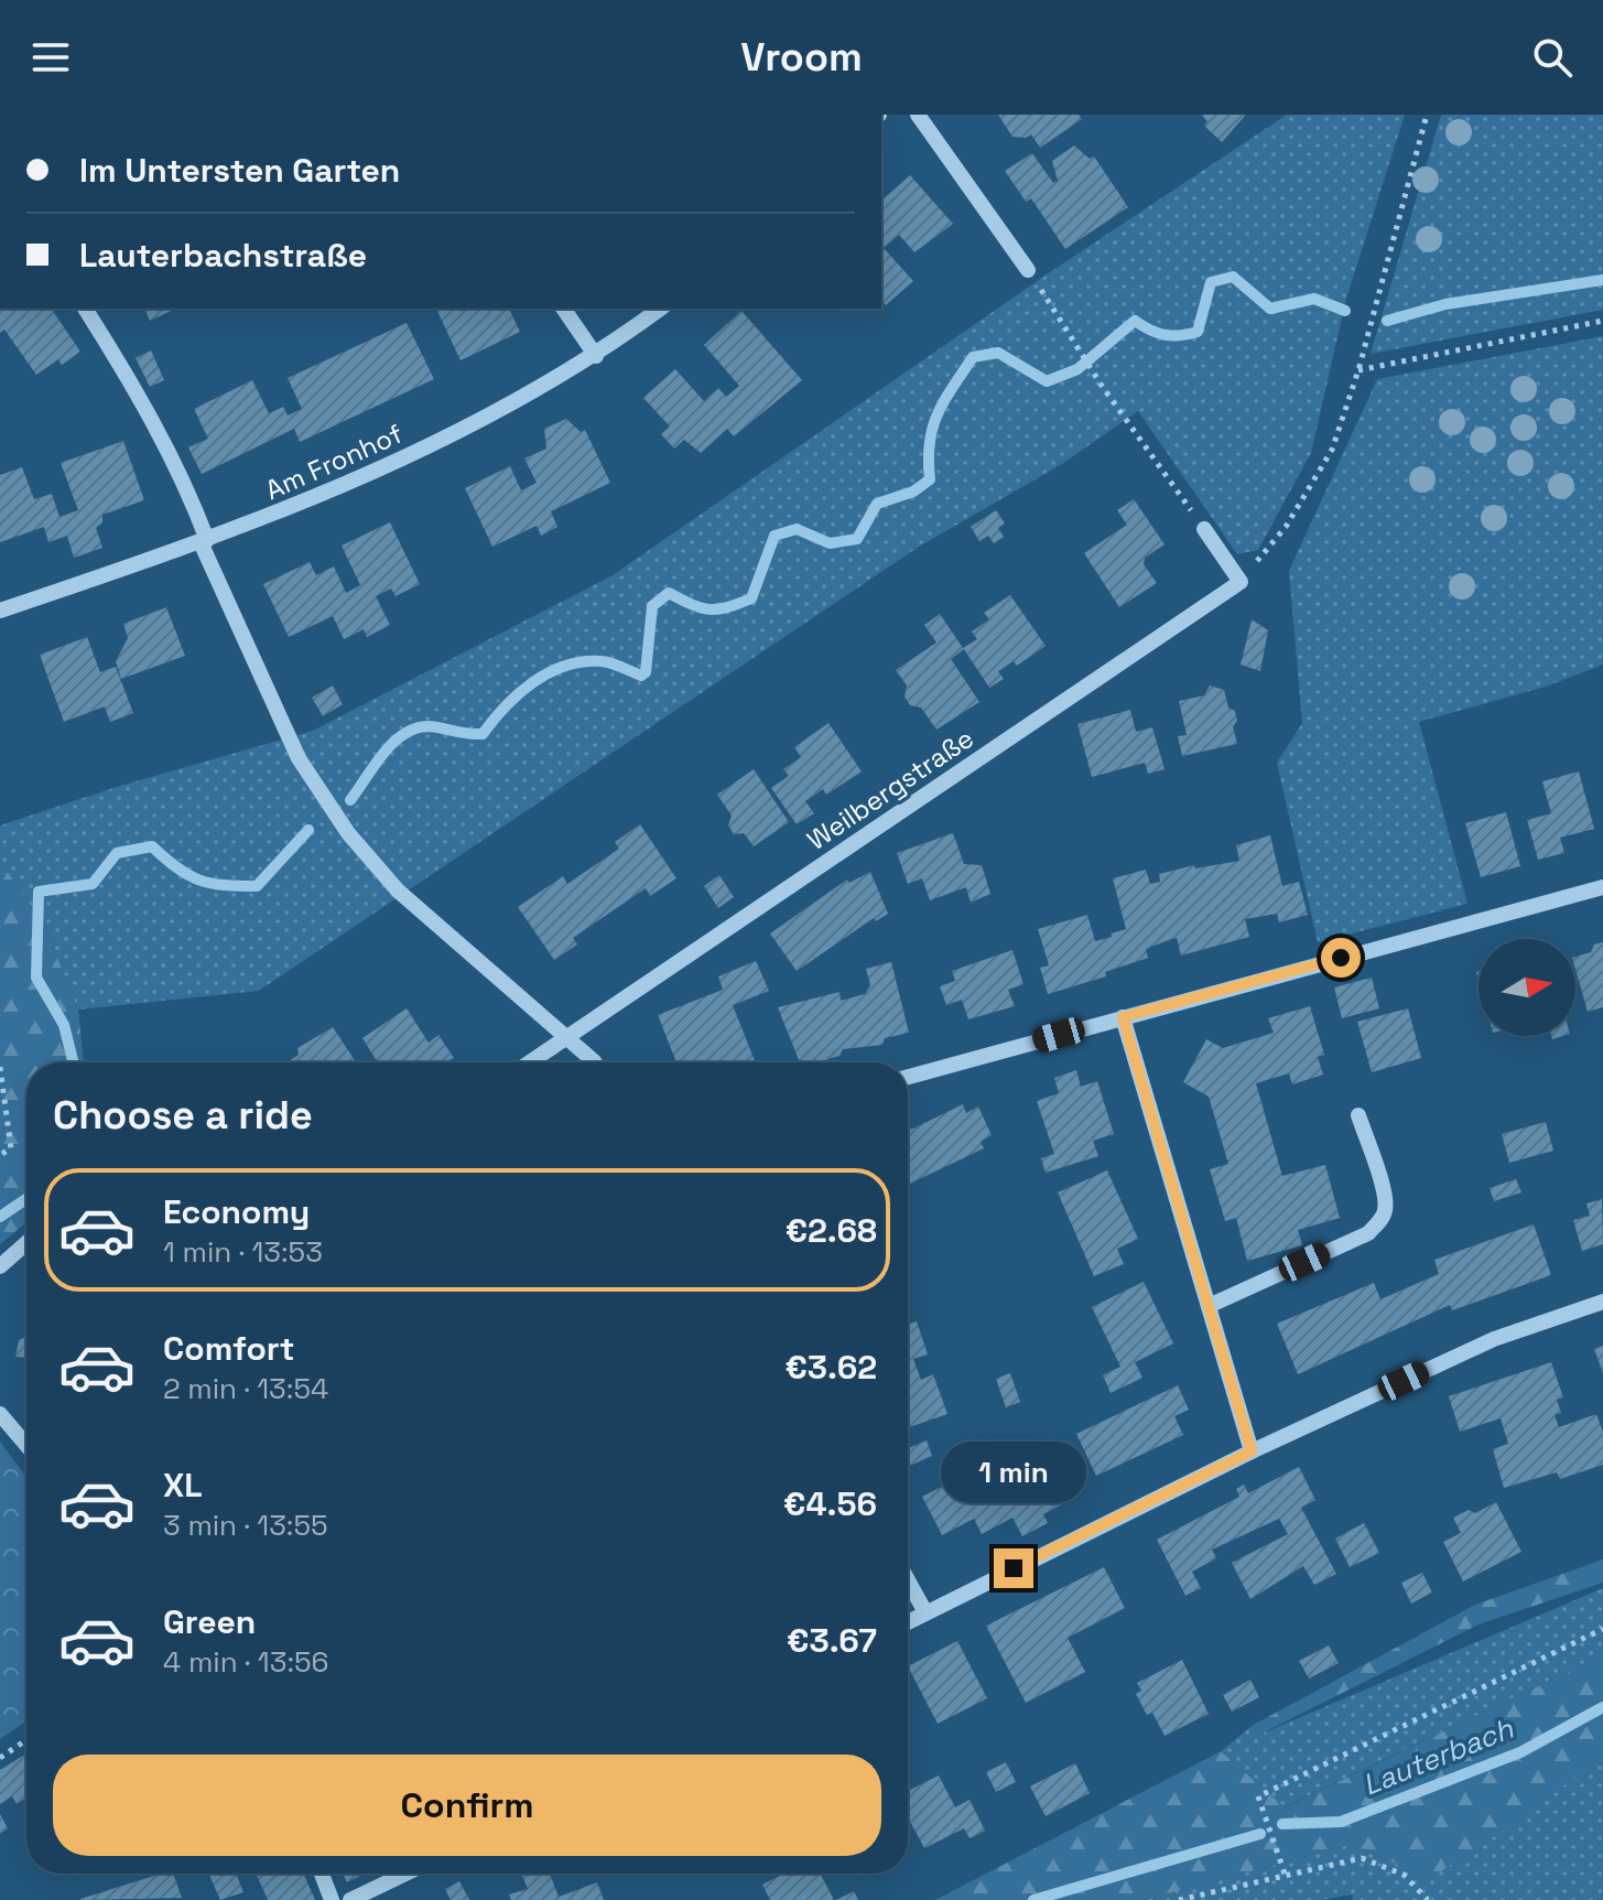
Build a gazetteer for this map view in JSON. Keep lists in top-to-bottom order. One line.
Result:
{"streets":{"street":["Am Fronhof","Weilbergstraße"]},"water":["Lauterbach"],"north":"right","page":{"header":"Vroom","banner":["Im Untersten Garten","Lauterbachstraße"],"heading":"Choose a ride","list":[{"name":"Economy","note":"1 min · 13:53","value":"€2.68"},{"name":"Comfort","note":"2 min · 13:54","value":"€3.62"},{"name":"XL","note":"3 min · 13:55","value":"€4.56"},{"name":"Green","note":"4 min · 13:56","value":"€3.67"}],"bubble":"1 min","buttons":"Confirm"}}
